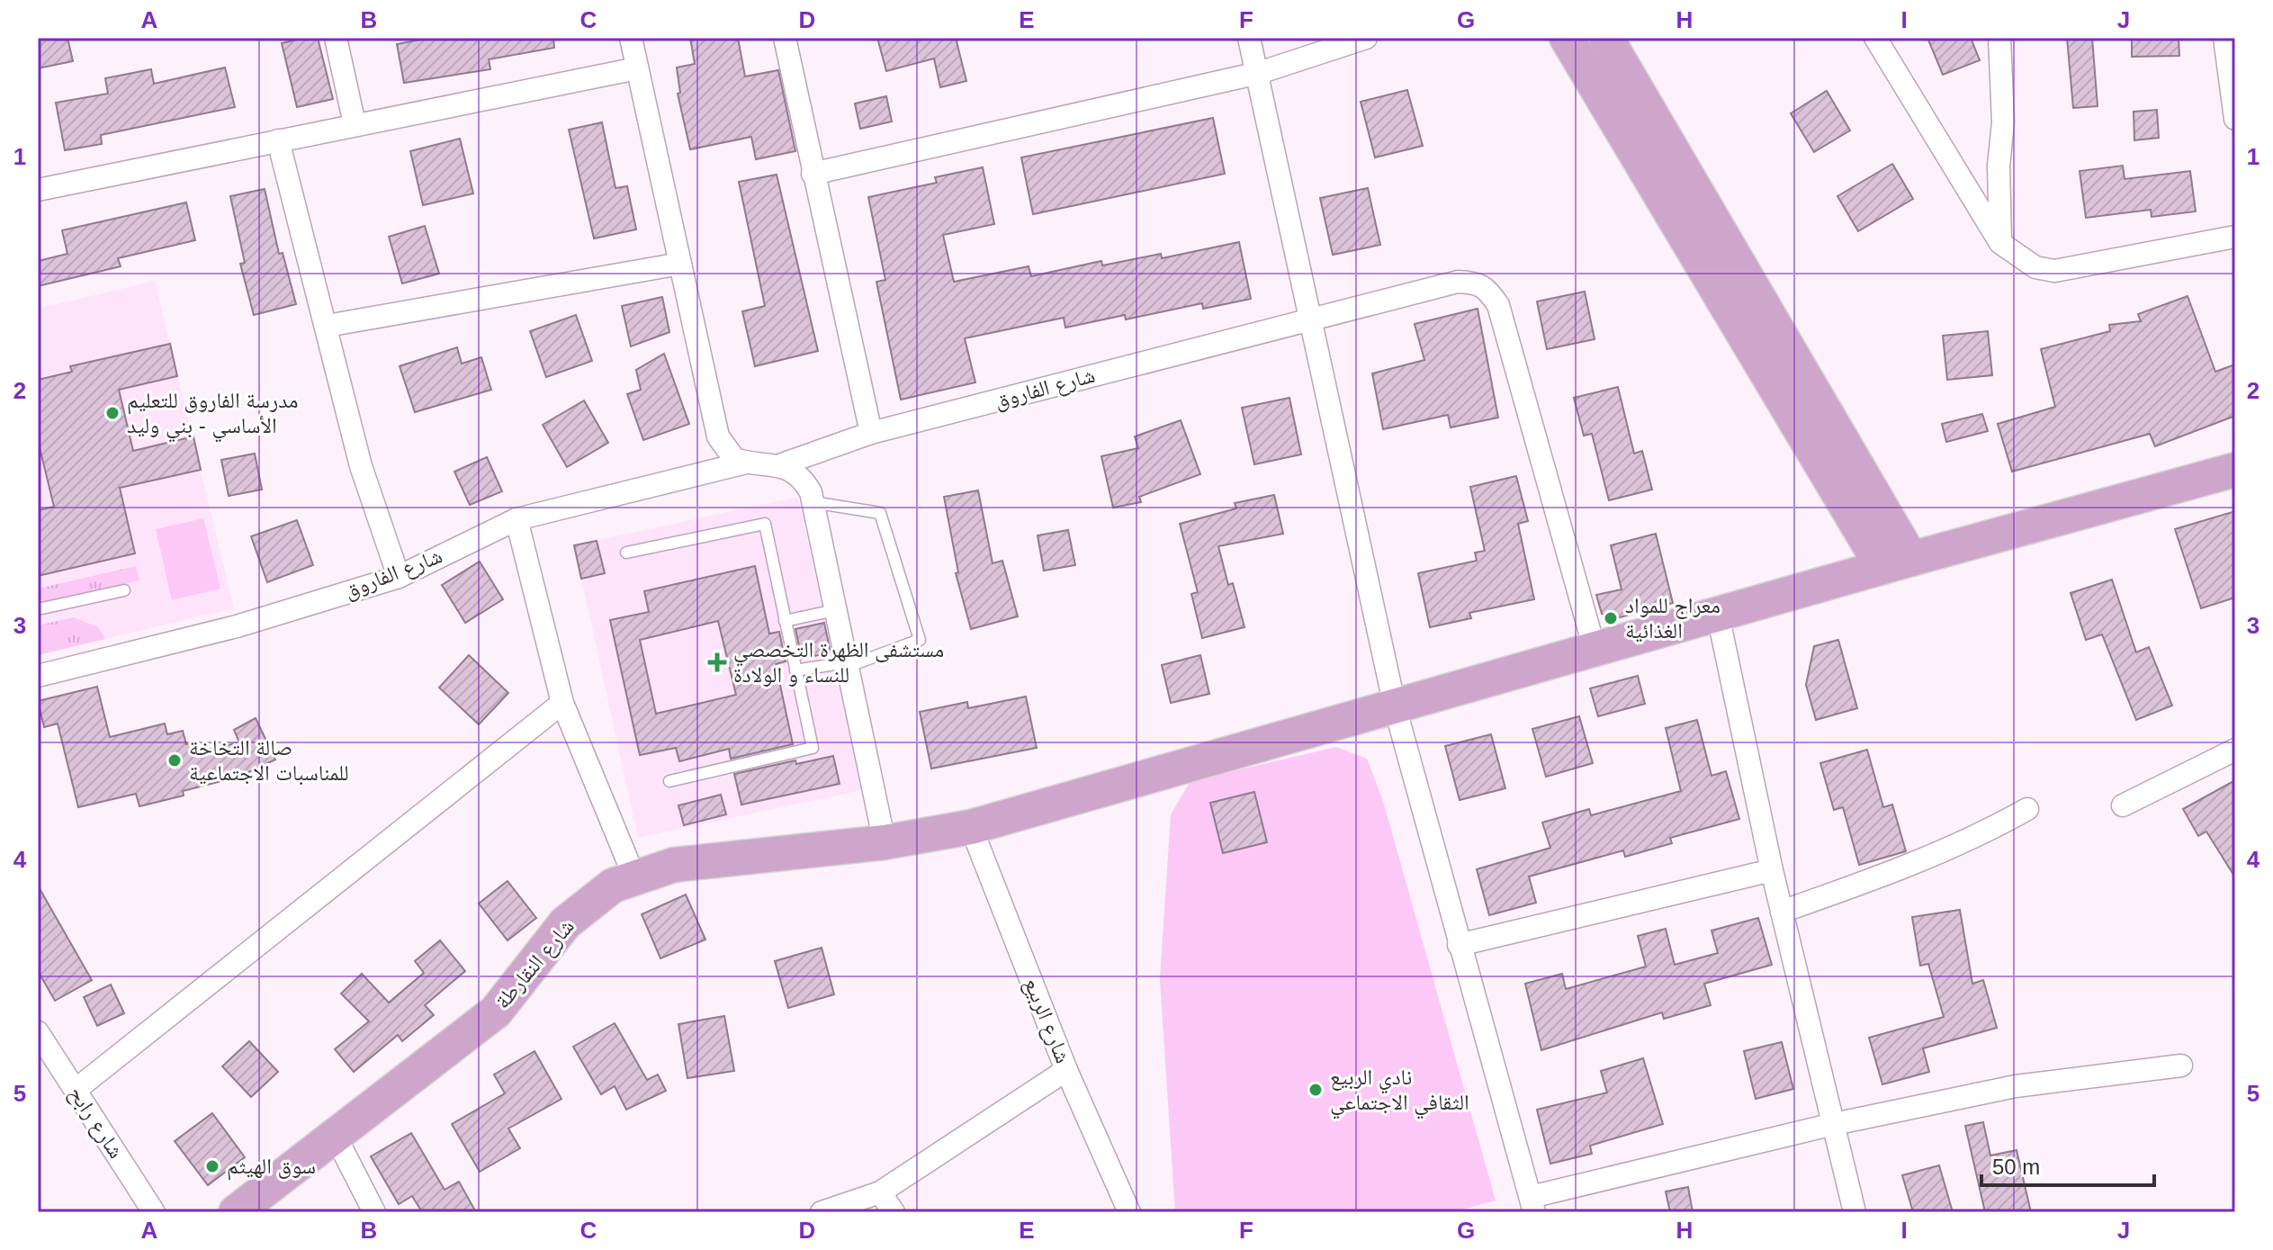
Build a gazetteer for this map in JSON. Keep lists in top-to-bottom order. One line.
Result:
{"streets":{"main road":["شارع النقارطة"],"street":["شارع الفاروق","شارع الربيع","شارع رابح"]},"crossings":[["شارع الفاروق","شارع النقارطة"],["شارع النقارطة","شارع الربيع"]],"places":{"other":["مدرسة الفاروق للتعليم الأساسي - بني وليد","معراج للمواد الغذائية","صالة التخاخة للمناسبات الاجتماعية","نادي الربيع الثقافي الاجتماعي","سوق الهيثم"],"health":["مستشفى الظهرة التخصصي للنساء و الولادة"]},"scale_bar":"50 m","grid":{"columns":["A","B","C","D","E","F","G","H","I","J"],"rows":["1","2","3","4","5"]}}
